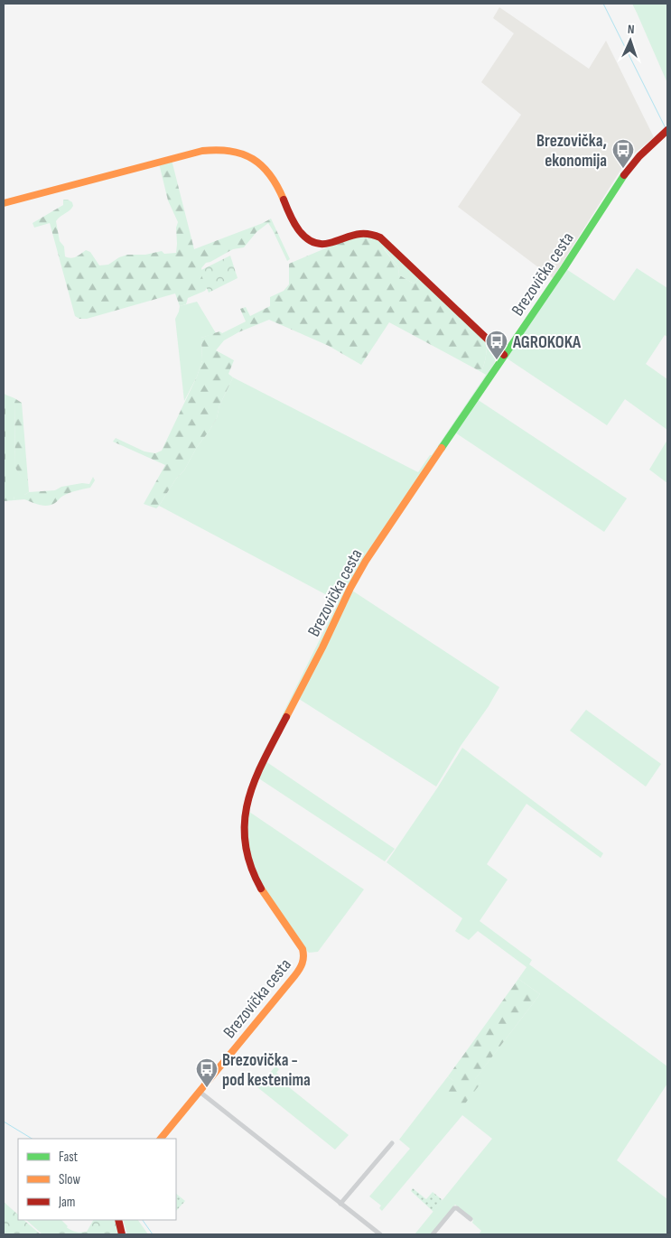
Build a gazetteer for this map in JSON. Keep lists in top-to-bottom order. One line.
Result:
{"streets":{"main road":["Brezovička cesta"]},"places":{"bus stop":["Brezovička, ekonomija","AGROKOKA","Brezovička - pod kestenima"]},"legend":["Fast","Slow","Jam"],"north":"top"}
